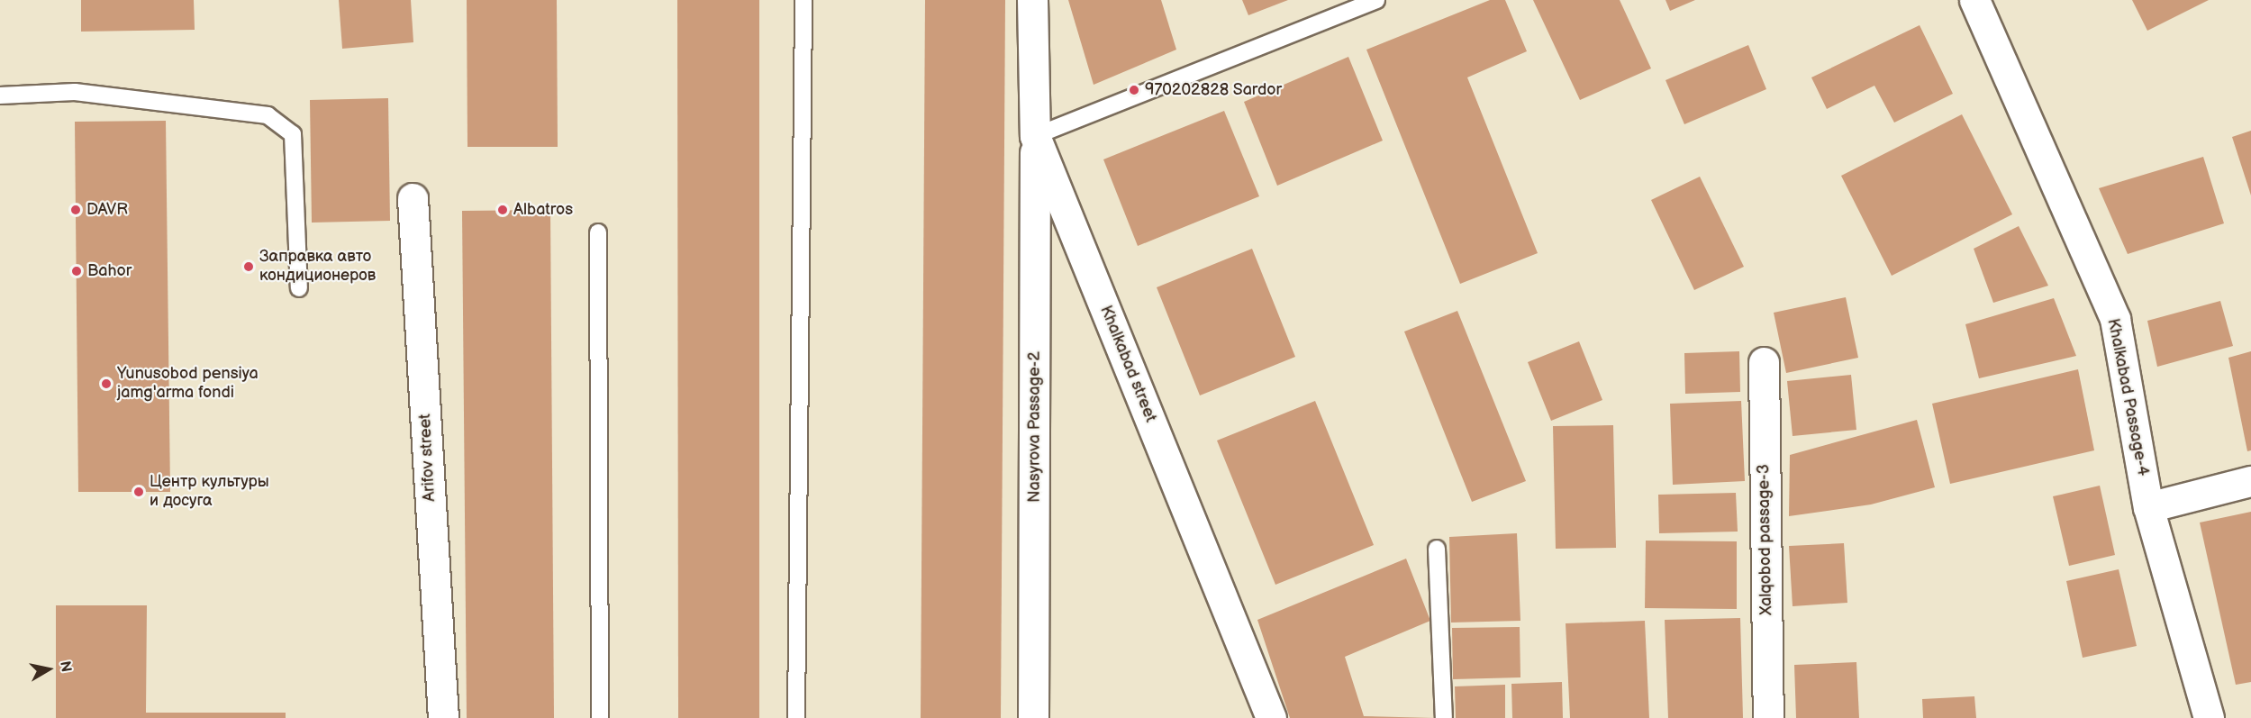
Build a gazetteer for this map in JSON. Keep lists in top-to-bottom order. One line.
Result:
{"streets":{"street":["Khalkabad street","Khalkabad Passage-4","Nasyrova Passage-2","Arifov street","Xalqobod passage-3"]},"crossings":[["Khalkabad street","Nasyrova Passage-2"]],"places":["970202828 Sardor","DAVR","Albatros","Заправка авто кондиционеров","Bahor","Yunusobod pensiya jamg'arma fondi","Центр культуры и досуга"],"north":"right"}
